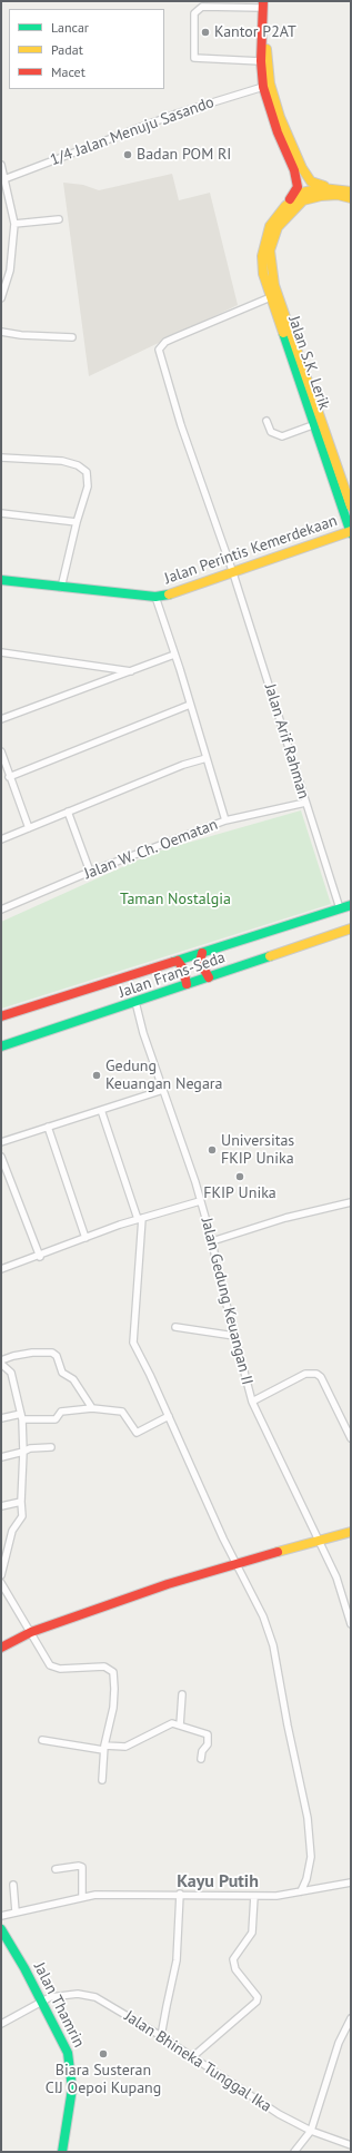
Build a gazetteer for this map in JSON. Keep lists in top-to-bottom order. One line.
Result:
{"streets":{"main road":["Jalan S.K. Lerik","Jalan Perintis Kemerdekaan","Jalan Frans-Seda","Jalan Thamrin"],"street":["1/4 Jalan Menuju Sasando","Jalan Arif Rahman","Jalan W. Ch. Oematan","Jalan Gedung Keuangan II","Jalan Bhineka Tunggal Ika"]},"crossings":[["1/4 Jalan Menuju Sasando","Jalan S.K. Lerik"],["Jalan S.K. Lerik","Jalan Perintis Kemerdekaan"],["Jalan S.K. Lerik","Jalan Arif Rahman"],["Jalan Perintis Kemerdekaan","Jalan Arif Rahman"],["Jalan Arif Rahman","Jalan W. Ch. Oematan"],["Jalan Arif Rahman","Jalan Frans-Seda"],["Jalan Frans-Seda","Jalan Gedung Keuangan II"],["Jalan Thamrin","Jalan Bhineka Tunggal Ika"]],"districts":["Kayu Putih"],"parks":["Taman Nostalgia"],"places":["Kantor P2AT","Badan POM RI","Gedung Keuangan Negara","Universitas FKIP Unika","FKIP Unika","Biara Susteran CIJ Oepoi Kupang"],"legend":["Lancar","Padat","Macet"]}
